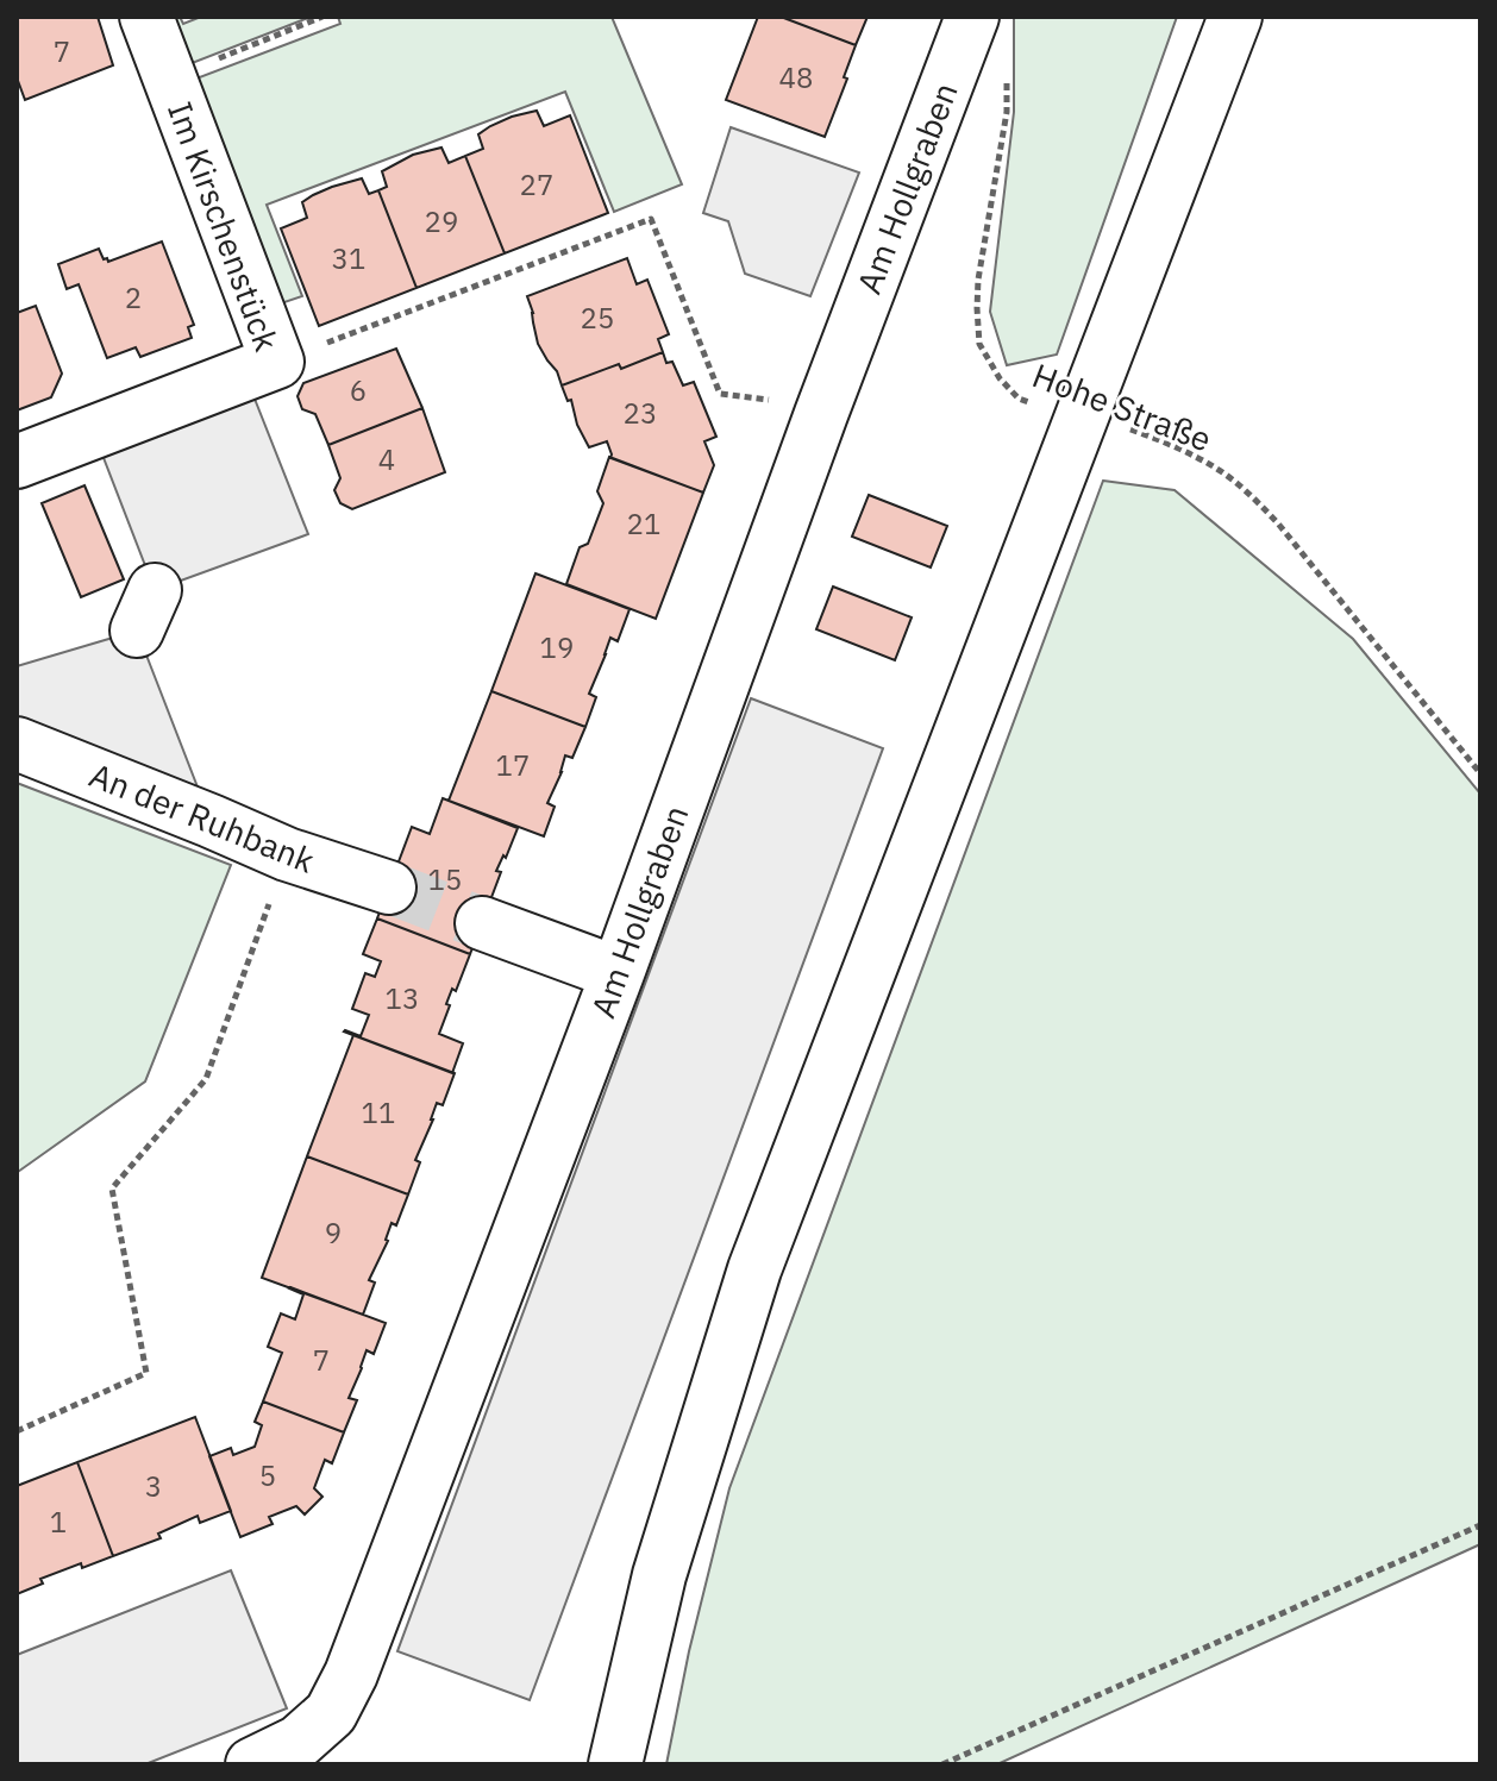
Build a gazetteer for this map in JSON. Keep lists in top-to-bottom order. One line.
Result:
{"streets":{"street":["Am Hollgraben","Im Kirschenstück","An der Ruhbank"],"path":["Hohe Straße"]},"house_numbers":["7","48","27","29","31","2","25","6","23","4","21","19","17","15","13","11","9","7","5","3","1"]}
